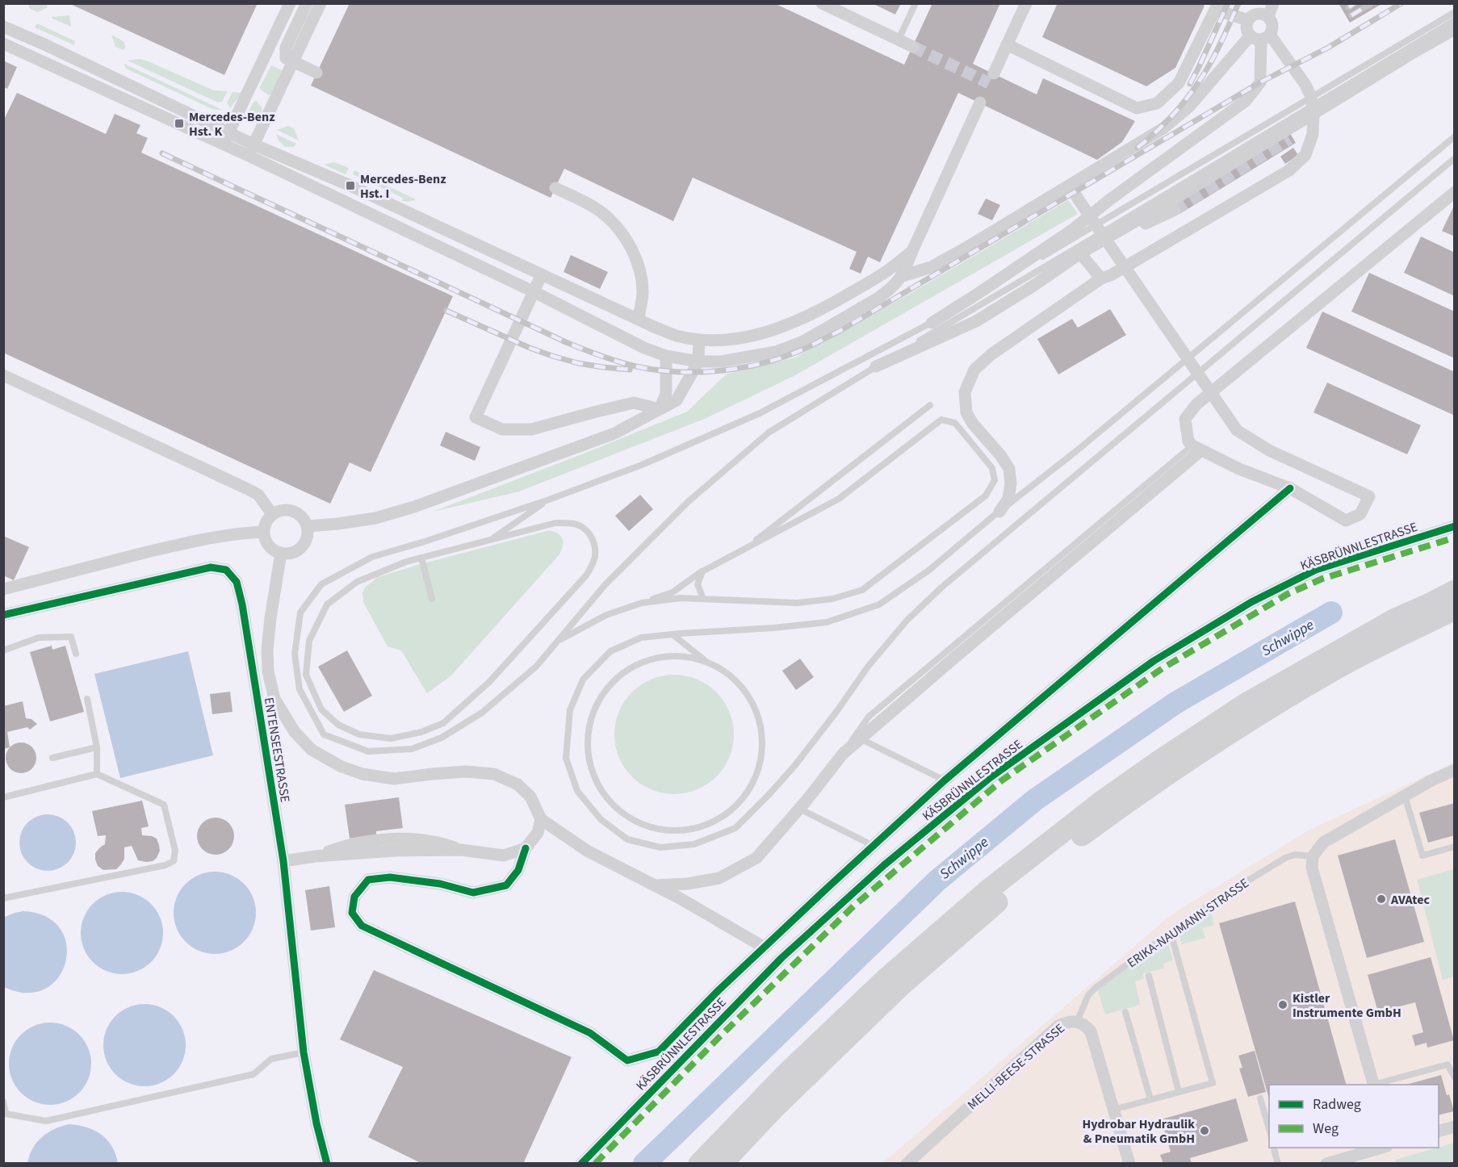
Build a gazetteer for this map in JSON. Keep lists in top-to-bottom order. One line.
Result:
{"streets":{"street":["KÄSBRÜNNLESTRASSE","ENTENSEESTRASSE","MELLI-BEESE-STRASSE"],"lane":["ERIKA-NAUMANN-STRASSE"]},"crossings":[["ERIKA-NAUMANN-STRASSE","MELLI-BEESE-STRASSE"]],"water":["Schwippe"],"places":{"transit":["Mercedes-Benz Hst. K","Mercedes-Benz Hst. I"],"other":["AVAtec","Kistler Instrumente GmbH","Hydrobar Hydraulik & Pneumatik GmbH"]},"legend":["Radweg","Weg"]}
